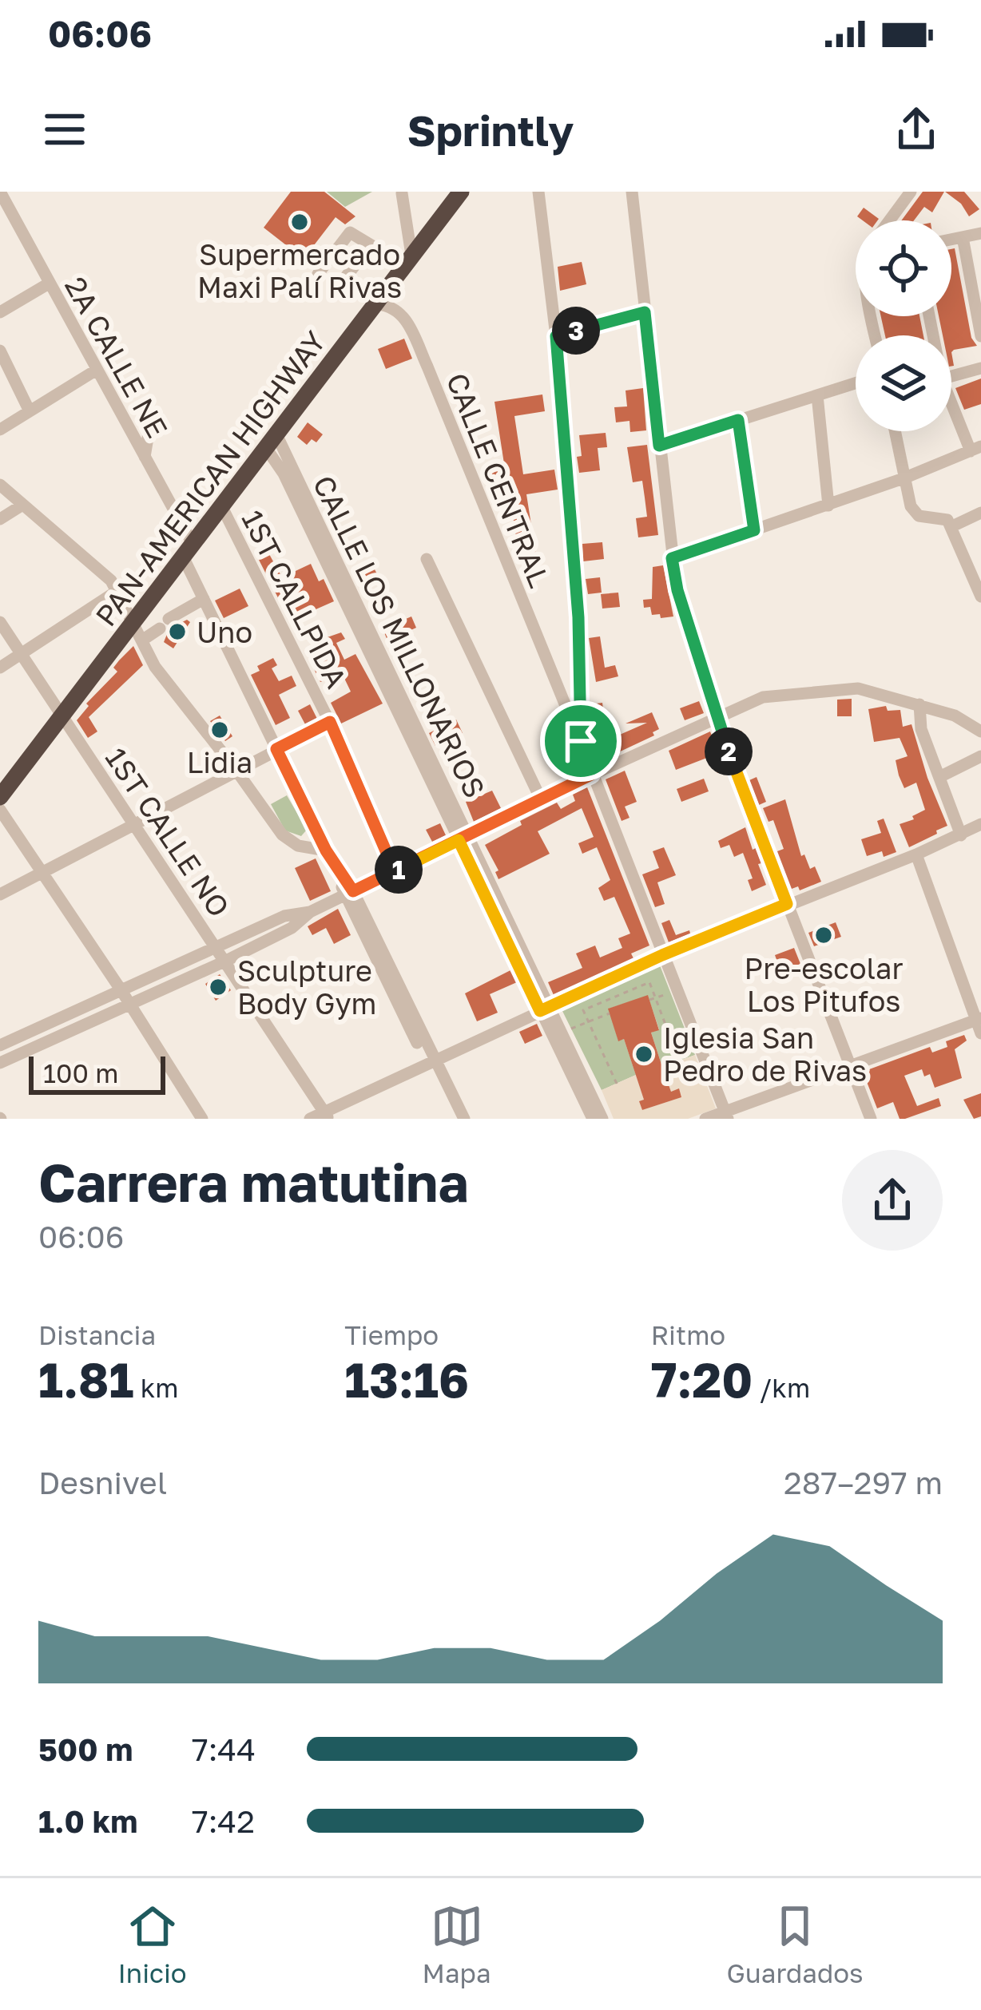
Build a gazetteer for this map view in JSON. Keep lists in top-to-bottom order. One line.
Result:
{"streets":{"highway":["PAN-AMERICAN HIGHWAY"],"street":["2A CALLE NE","CALLE CENTRAL","1ST CALLPIDA","CALLE LOS MILLONARIOS","1ST CALLE NO"]},"crossings":[["2A CALLE NE","PAN-AMERICAN HIGHWAY"],["PAN-AMERICAN HIGHWAY","CALLE CENTRAL"],["PAN-AMERICAN HIGHWAY","1ST CALLPIDA"],["PAN-AMERICAN HIGHWAY","CALLE LOS MILLONARIOS"],["PAN-AMERICAN HIGHWAY","1ST CALLE NO"]],"places":["Supermercado Maxi Palí Rivas","Uno","Lidia","Pre-escolar Los Pitufos","Sculpture Body Gym","Iglesia San Pedro de Rivas"],"scale_bar":"100 m","page":{"status":"06:06","header":"Sprintly","pins":["3","2","1"],"scale":"100 m","heading":["Carrera matutina","06:06"],"stats":[["Distancia","1.81 km"],["Tiempo","13:16"],["Ritmo","7:20 /km"]],"chart":["Desnivel","287–297 m"],"list":[{"name":"500 m","note":"7:44"},{"name":"1.0 km","note":"7:42"}],"tabs":["Inicio","Mapa","Guardados"]}}
